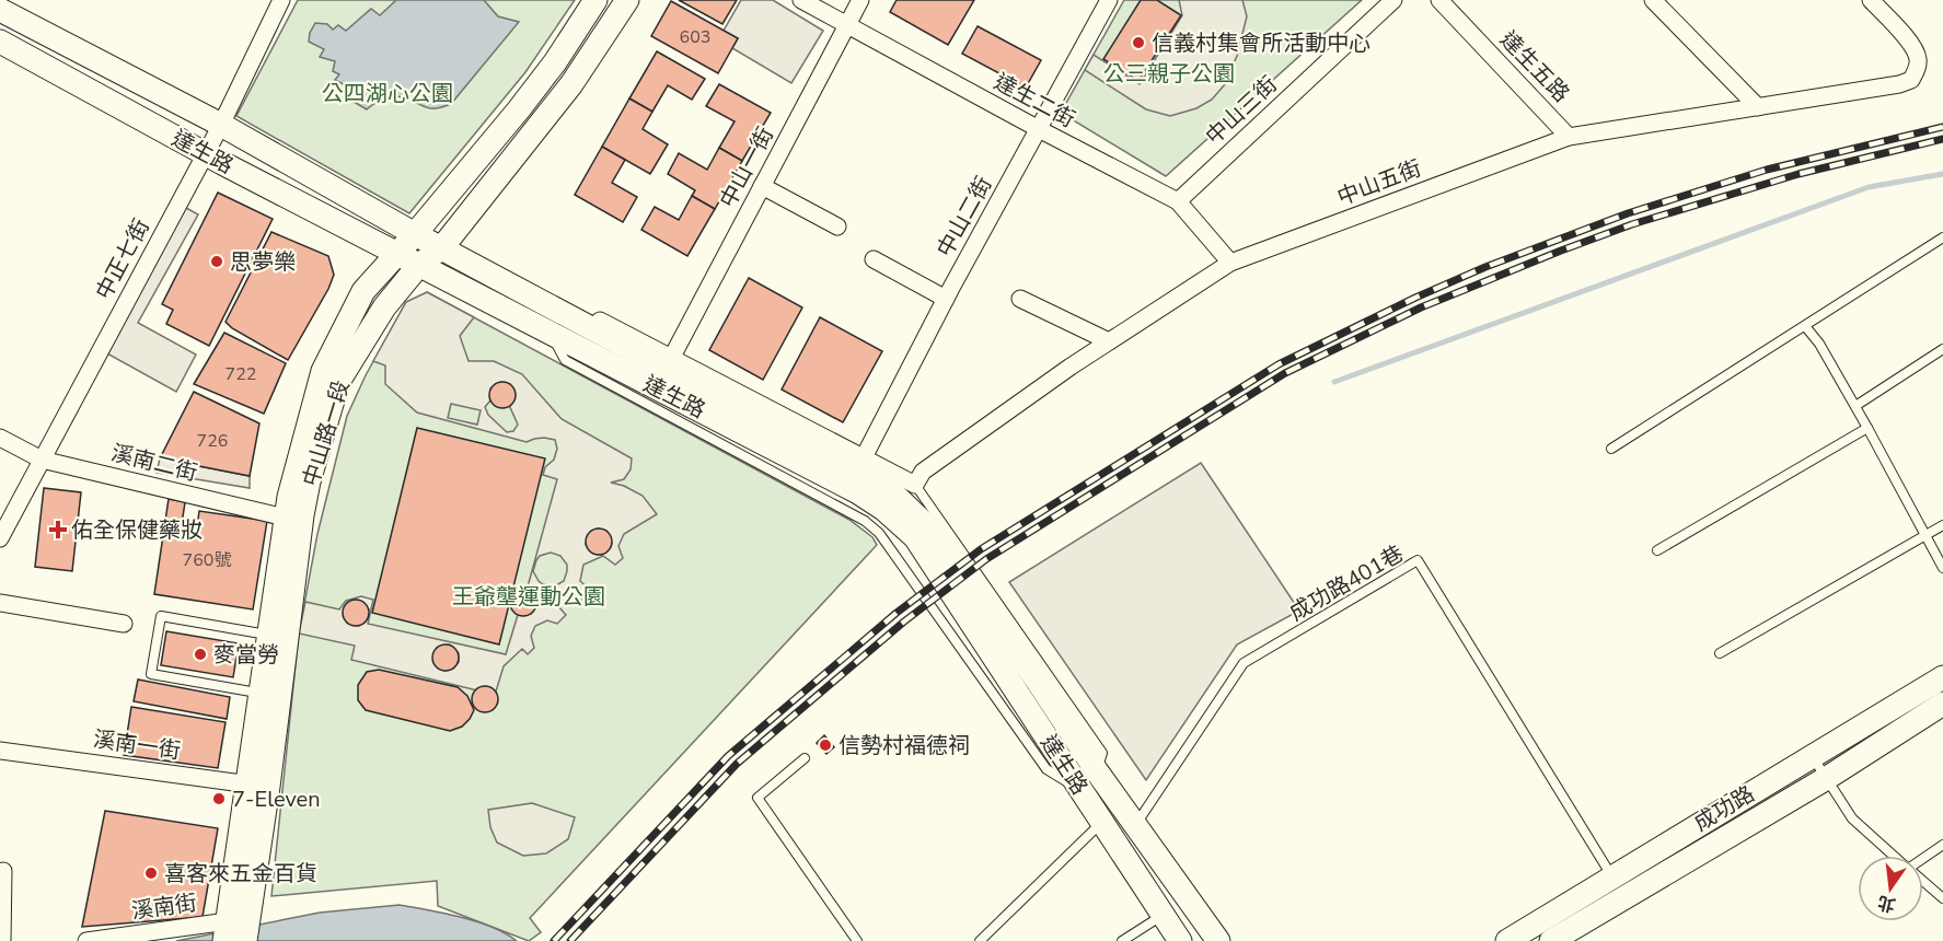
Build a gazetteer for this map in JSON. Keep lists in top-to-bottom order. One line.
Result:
{"streets":{"street":["達生五路","達生二街","中山三街","達生路","中山一街","中山五街","中山二街","中正七街","中山路一段","溪南二街","溪南一街","成功路","溪南街"],"lane":["成功路401巷"]},"crossings":[["達生五路","中山五街"],["達生二街","中山三街"],["達生二街","中山一街"],["達生二街","中山五街"],["達生二街","中山二街"],["達生路","中山一街"],["達生路","中山五街"],["達生路","中山二街"],["達生路","中正七街"],["達生路","中山路一段"],["達生路","成功路401巷"],["中正七街","溪南二街"],["中山路一段","溪南二街"],["中山路一段","溪南一街"],["中山路一段","溪南街"],["成功路401巷","成功路"]],"parks":["公三親子公園","公四湖心公園","王爺壟運動公園"],"places":{"other":["信義村集會所活動中心","思夢樂","麥當勞","信勢村福德祠","7-Eleven","喜客來五金百貨"],"health":["佑全保健藥妝"]},"house_numbers":["603","722","726","760號"],"north":"bottom"}
